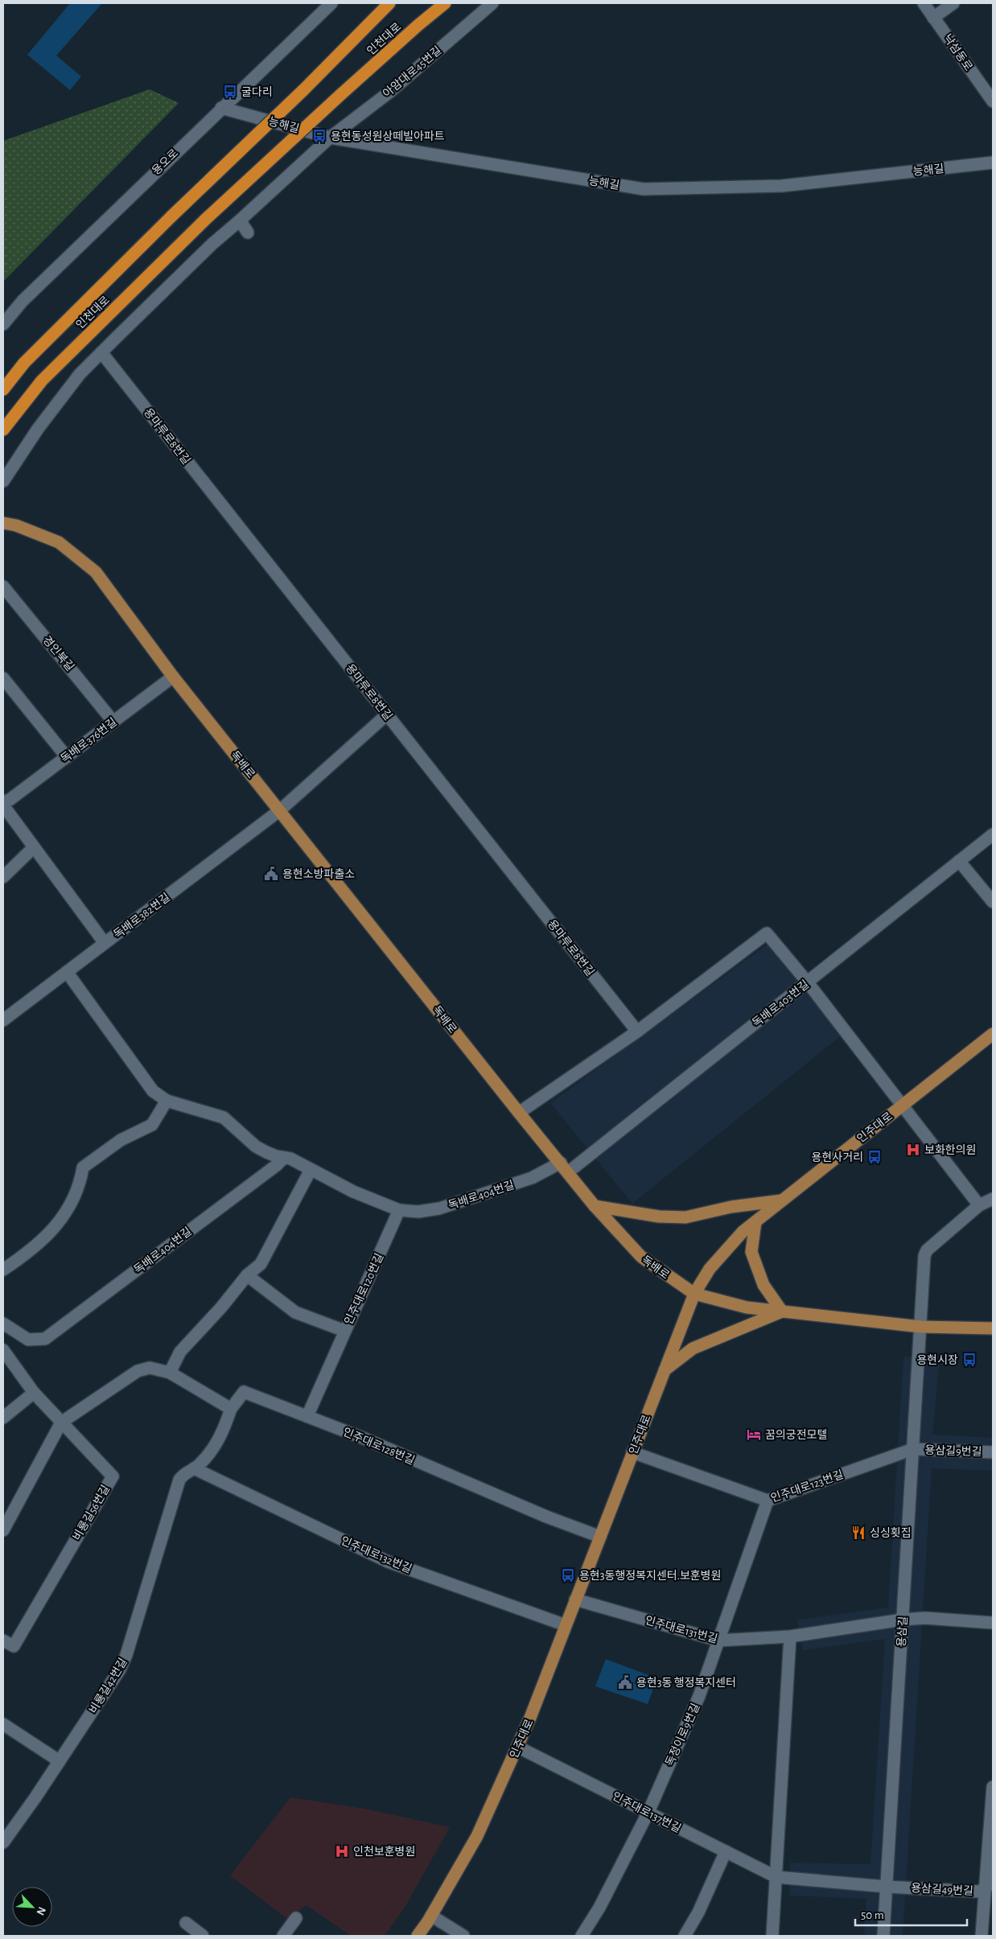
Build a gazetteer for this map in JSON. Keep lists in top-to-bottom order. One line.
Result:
{"streets":{"highway":["인천대로"],"main road":["독배로","인주대로"],"street":["낙섬동로","아암대로45번길","능해길","용오로","용마루로8번길","경인북길","독배로376번길","독배로382번길","독배로403번길","독배로404번길","인주대로120번길","인주대로128번길","용삼길9번길","인주대로123번길","비룡길56번길","인주대로132번길","인주대로131번길","용삼길","비룡길42번길","독정이로9번길","인주대로137번길","용삼길49번길"]},"crossings":[["아암대로45번길","능해길"],["아암대로45번길","용마루로8번길"],["능해길","용오로"],["용마루로8번길","독배로382번길"],["경인북길","독배로376번길"],["독배로376번길","독배로"],["독배로","독배로382번길"],["독배로","독배로403번길"],["독배로","인주대로"],["독배로","독배로404번길"],["독배로","용삼길"],["독배로382번길","독배로404번길"],["독배로403번길","독배로404번길"],["인주대로","인주대로128번길"],["인주대로","인주대로123번길"],["인주대로","인주대로132번길"],["인주대로","인주대로131번길"],["인주대로","인주대로137번길"],["독배로404번길","인주대로120번길"],["인주대로128번길","비룡길42번길"],["용삼길9번길","인주대로123번길"],["용삼길9번길","용삼길"],["인주대로123번길","용삼길"],["인주대로123번길","독정이로9번길"],["인주대로132번길","비룡길42번길"],["인주대로131번길","용삼길"],["인주대로131번길","독정이로9번길"],["용삼길","인주대로137번길"],["용삼길","용삼길49번길"],["독정이로9번길","인주대로137번길"],["인주대로137번길","용삼길49번길"]],"places":{"bus stop":["굴다리","용현동성원상떼빌아파트","용현사거리","용현시장","용현3동행정복지센터.보훈병원"],"public building":["용현소방파출소","용현3동 행정복지센터"],"hospital":["보화한의원","인천보훈병원"],"hotel":["꿈의궁전모텔"],"restaurant":["싱싱횟집"]},"scale_bar":"50 m","north":"bottom right"}
